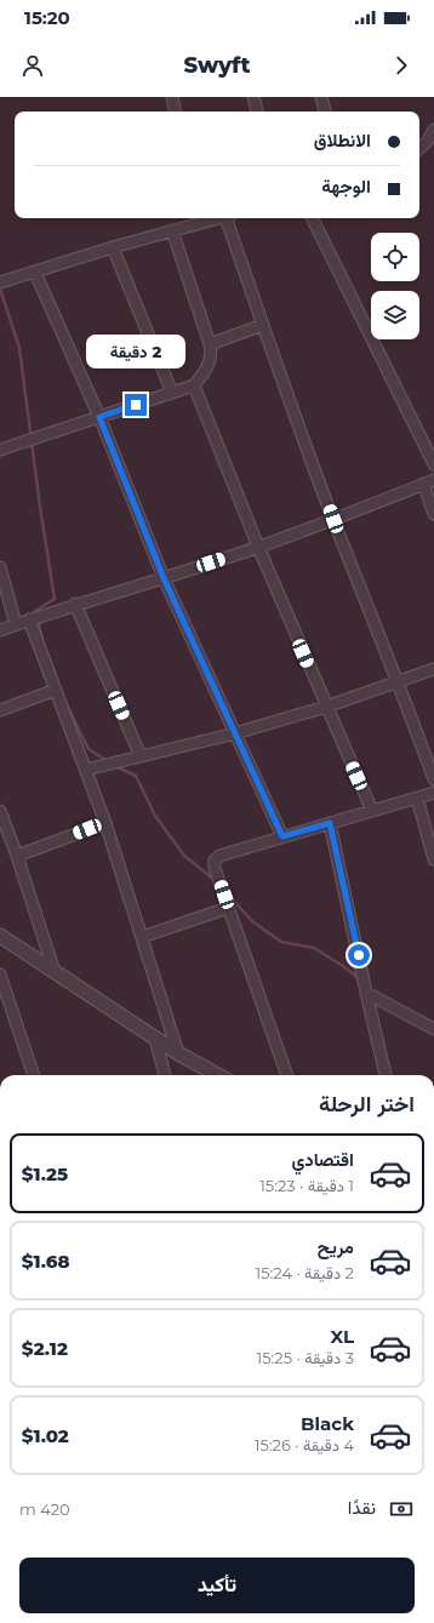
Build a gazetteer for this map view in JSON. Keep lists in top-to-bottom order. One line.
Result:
{"page":{"status":"15:20","header":"Swyft","banner":["الانطلاق","الوجهة"],"bubble":"2 دقيقة","heading":"اختر الرحلة","list":[{"name":"اقتصادي","note":"1 دقيقة · 15:23","value":"$1.25"},{"name":"مريح","note":"2 دقيقة · 15:24","value":"$1.68"},{"name":"XL","note":"3 دقيقة · 15:25","value":"$2.12"},{"name":"Black","note":"4 دقيقة · 15:26","value":"$1.02"}],"pay":["نقدًا","420 m"],"buttons":"تأكيد"}}
